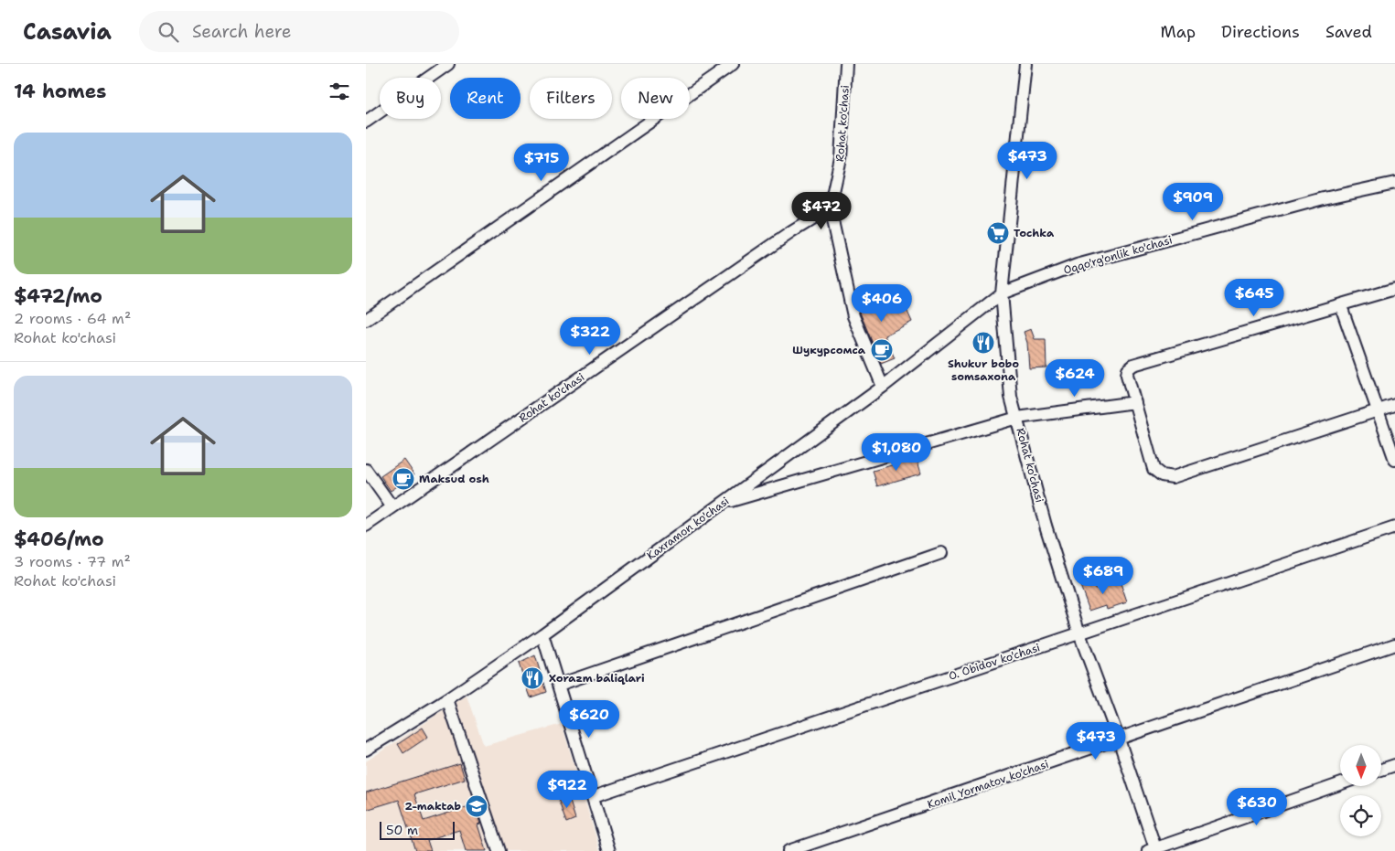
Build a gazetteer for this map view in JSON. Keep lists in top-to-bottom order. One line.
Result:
{"streets":{"street":["Rohat ko'chasi","Oqqo'rg'onlik ko'chasi","Kaxramon ko'chasi","O. Obidov ko'chasi","Komil Yormatov ko'chasi"]},"crossings":[["Rohat ko'chasi","Oqqo'rg'onlik ko'chasi"],["Rohat ko'chasi","Kaxramon ko'chasi"],["Rohat ko'chasi","O. Obidov ko'chasi"],["Rohat ko'chasi","Komil Yormatov ko'chasi"],["Oqqo'rg'onlik ko'chasi","Kaxramon ko'chasi"]],"places":{"supermarket":["Tochka"],"restaurant":["Shukur bobo somsaxona","Xorazm baliqlari"],"cafe":["Шукурсомса","Maksud osh"],"school or university":["2-maktab"]},"scale_bar":"50 m","north":"bottom","page":{"header":"Casavia","search":"Search here","nav":["Map","Directions","Saved"],"heading":"14 homes","chip":["Buy","Rent","Filters","New"],"list":[{"name":"$472/mo","note":"2 rooms · 64 m² · Rohat ko'chasi"},{"name":"$406/mo","note":"3 rooms · 77 m² · Rohat ko'chasi"}],"price":["$473","$715","$909","$472","$645","$406","$322","$624","$1,080","$689","$620","$473","$922","$630"],"scale":"50 m"}}
